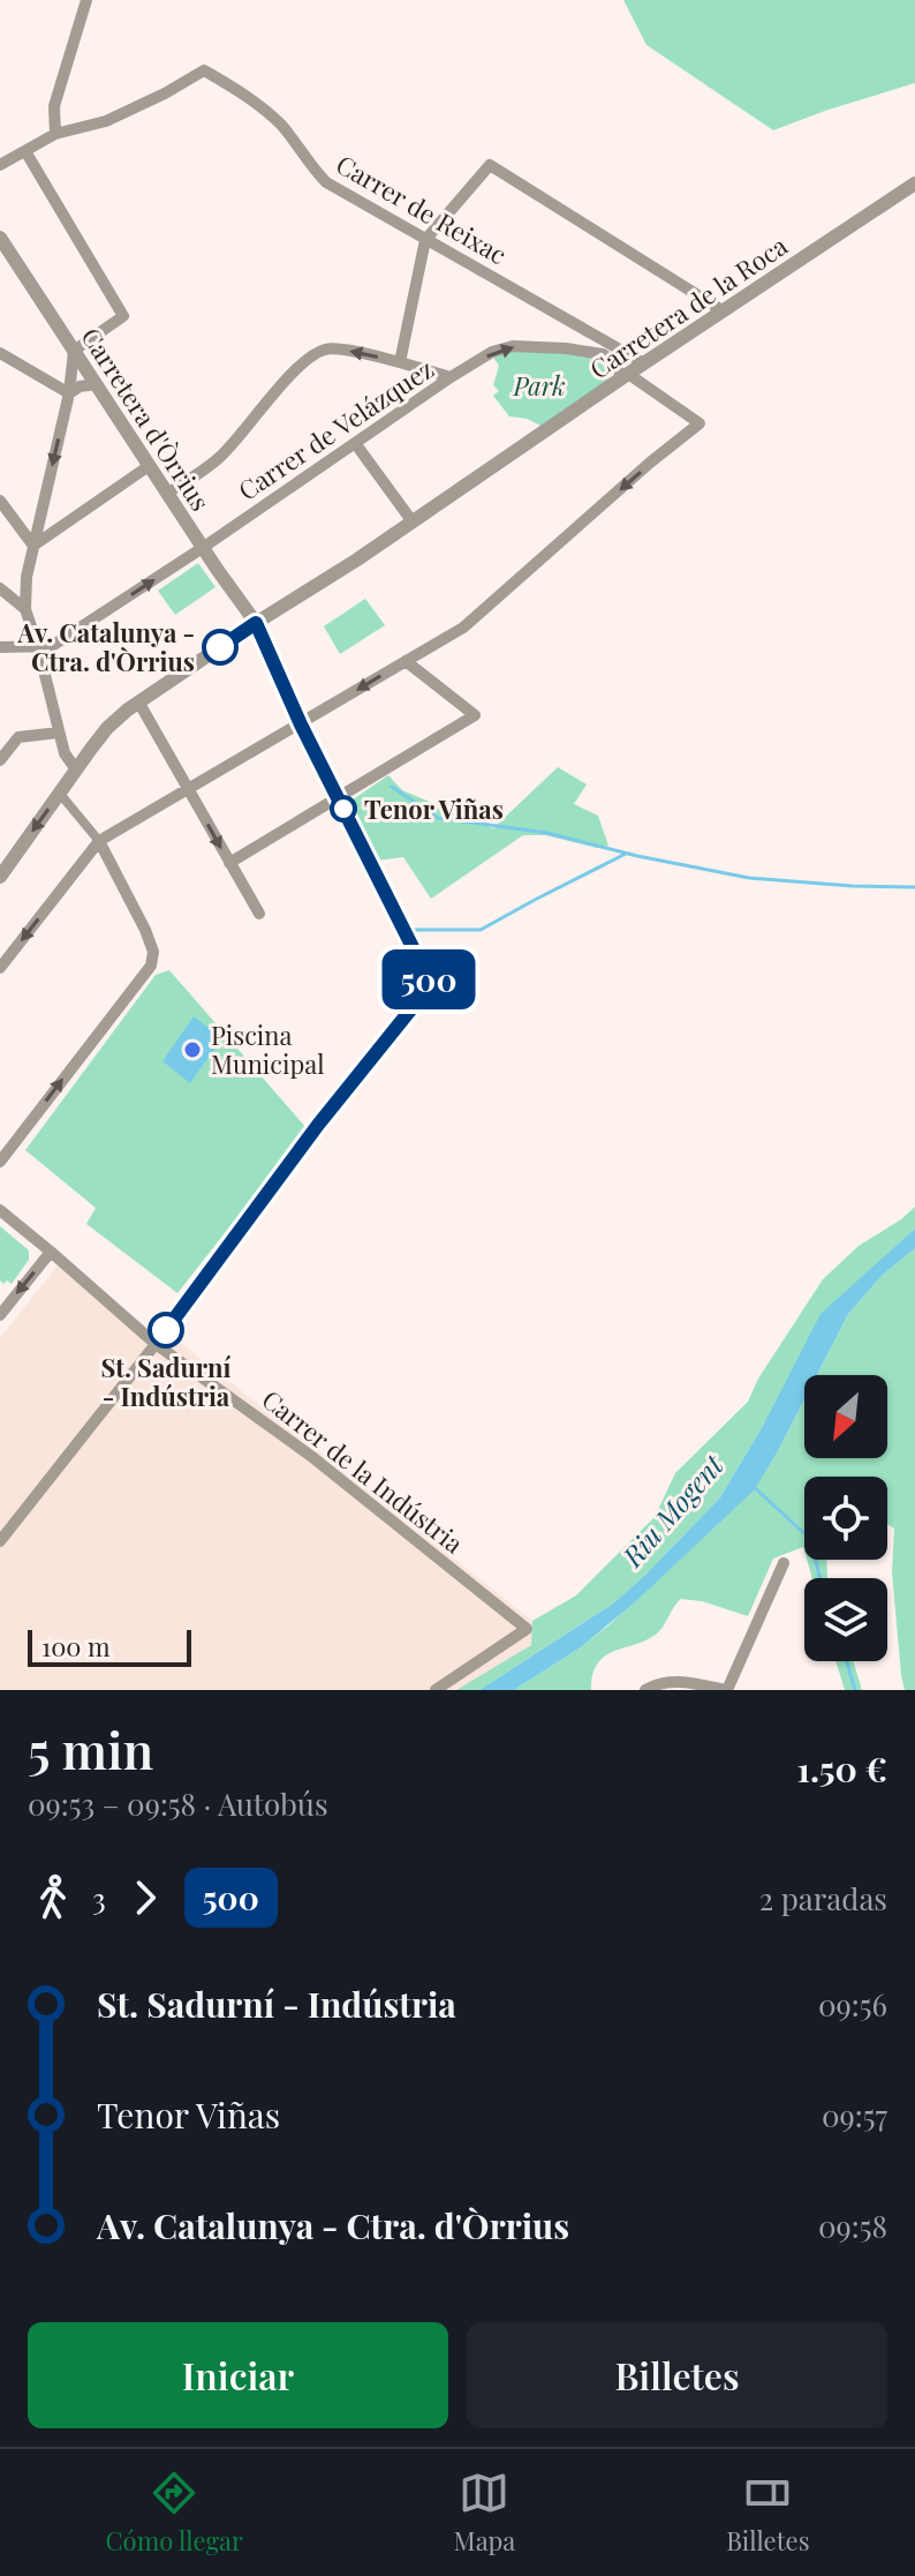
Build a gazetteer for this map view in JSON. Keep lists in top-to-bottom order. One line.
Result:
{"streets":{"street":["Carrer de Reixac","Carretera de la Roca","Carretera d'Òrrius","Carrer de Velázquez","Carrer de la Indústria"]},"crossings":[["Carrer de Reixac","Carretera de la Roca"],["Carretera de la Roca","Carretera d'Òrrius"],["Carretera d'Òrrius","Carrer de Velázquez"]],"water":["Riu Mogent"],"parks":["Park"],"places":["Av. Catalunya - Ctra. d'Òrrius","Tenor Viñas","Piscina Municipal","St. Sadurní - Indústria"],"lines":["bus line 500"],"scale_bar":"100 m","north":"bottom left","page":{"on_map":"500","scale":"100 m","heading":["5 min","09:53 – 09:58 · Autobús","1.50 €"],"legs":["3","500","2 paradas"],"list":[{"name":"St. Sadurní - Indústria","value":"09:56"},{"name":"Tenor Viñas","value":"09:57"},{"name":"Av. Catalunya - Ctra. d'Òrrius","value":"09:58"}],"buttons":["Iniciar","Billetes"],"tabs":["Cómo llegar","Mapa","Billetes"]}}
